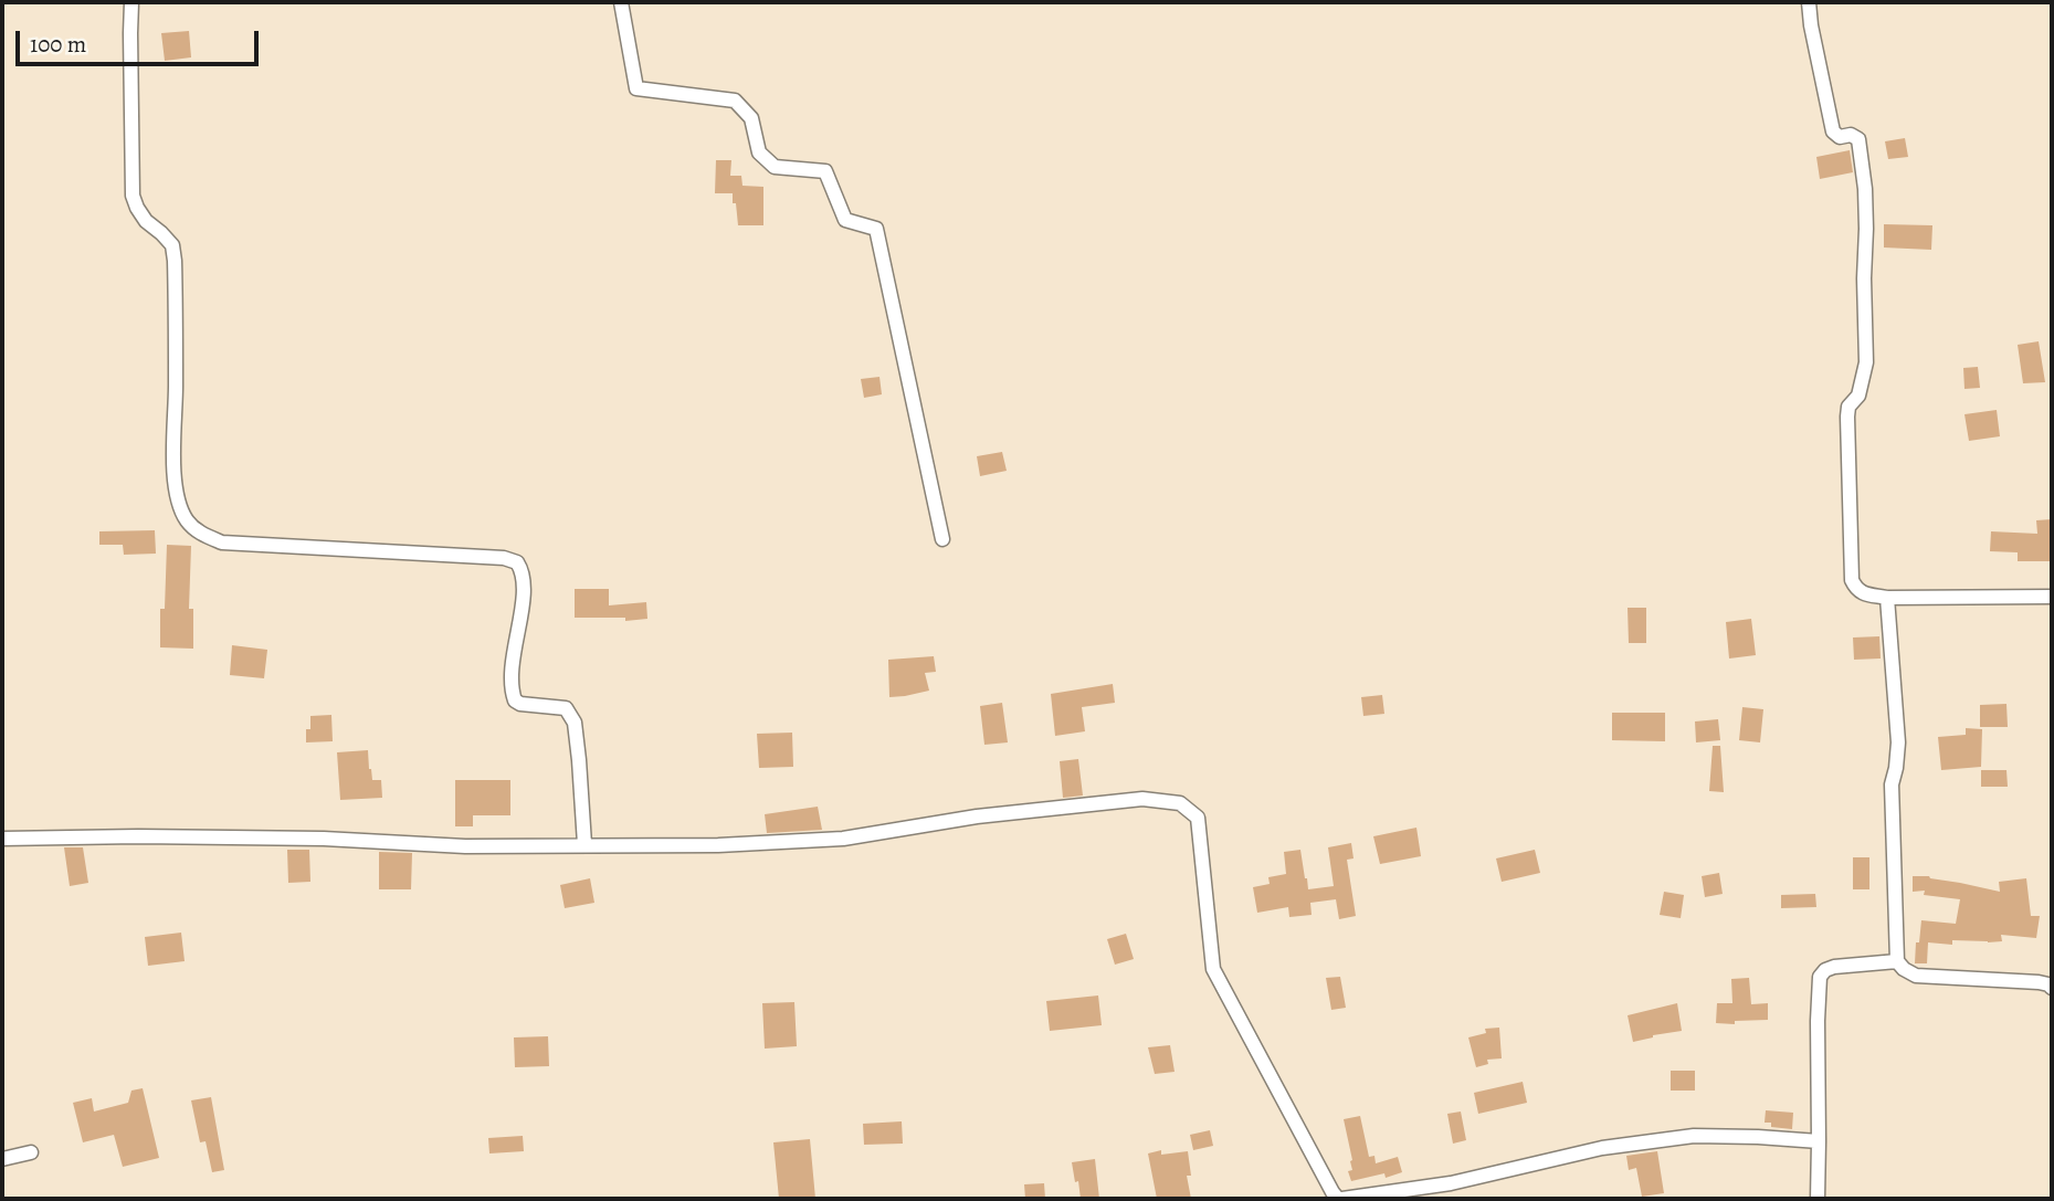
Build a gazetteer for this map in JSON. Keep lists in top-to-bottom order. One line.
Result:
{"scale_bar":"100 m"}
